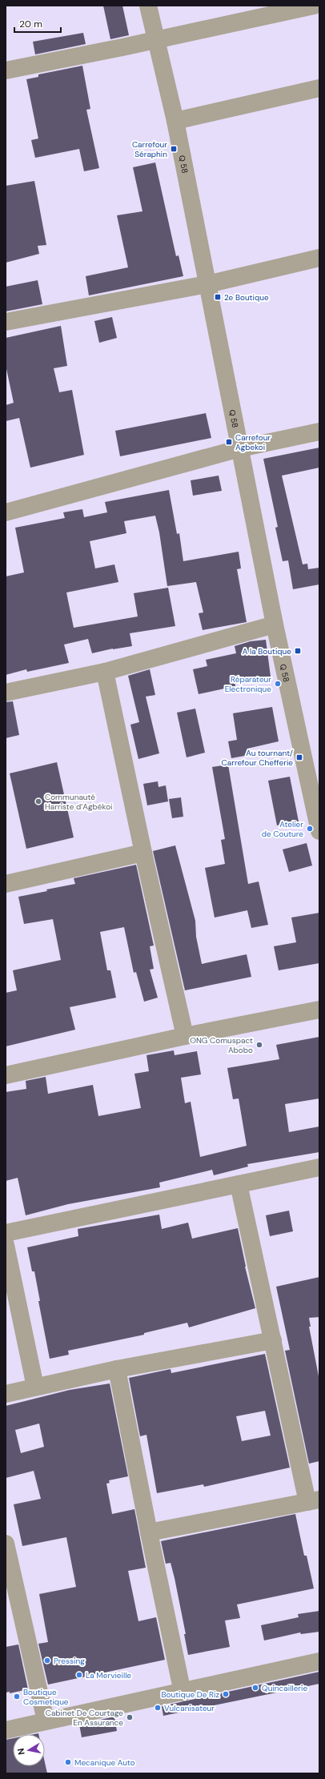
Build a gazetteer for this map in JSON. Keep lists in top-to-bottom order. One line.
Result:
{"streets":{"street":["Q 58"]},"places":{"transit":["Carrefour Séraphin","2e Boutique","Carrefour Agbekoi","A la Boutique","Au tournant/ Carrefour Chefferie"],"other":["Réparateur Electronique","Communauté Harriste d’Agbékoi","Atelier de Couture","ONG Comuspact Abobo","Pressing","La Mervieille","Quincaillerie","Boutique De Riz","Boutique Cosmetique","Vulcanisateur","Cabinet De Courtage En Assurance","Mecanique Auto"]},"scale_bar":"20 m","north":"left"}
